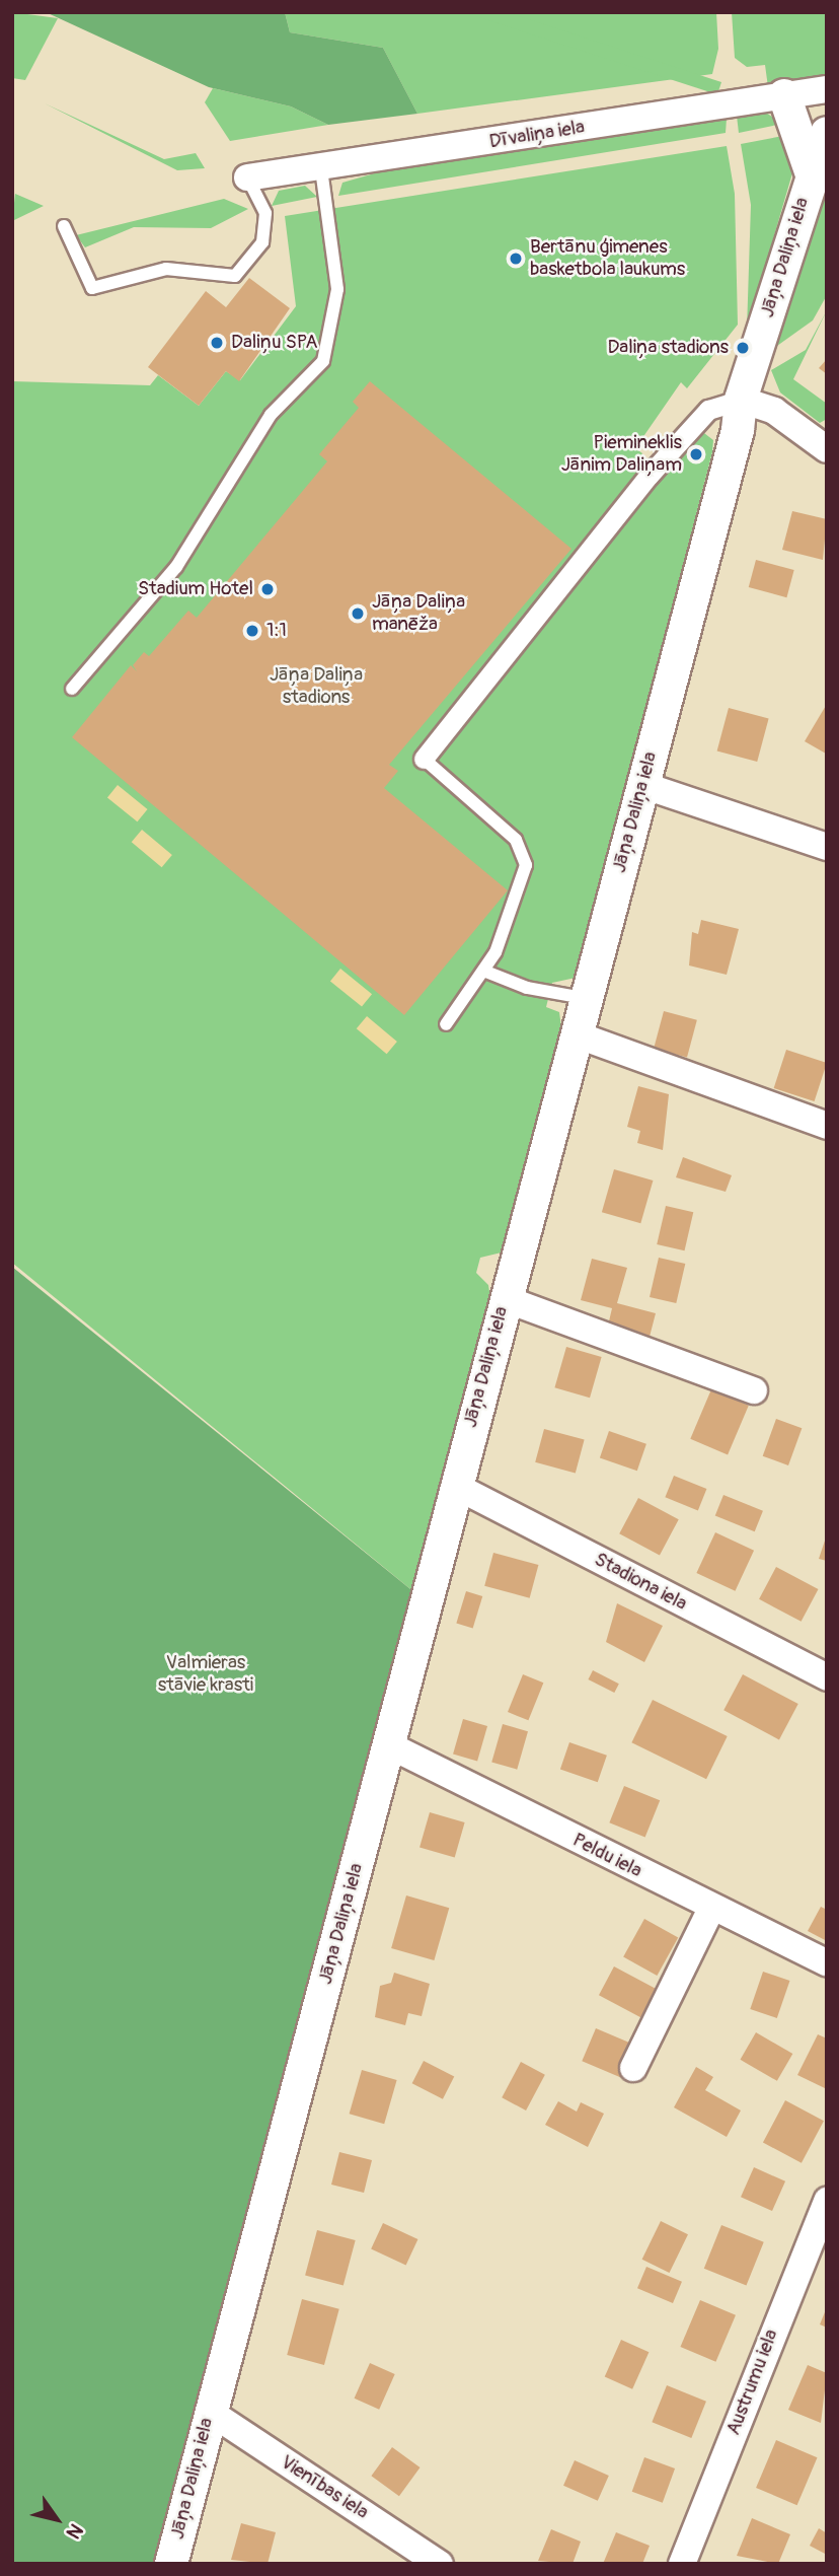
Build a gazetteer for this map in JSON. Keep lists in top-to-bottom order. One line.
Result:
{"streets":{"street":["Dīvaliņa iela","Jāņa Daliņa iela","Stadiona iela","Peldu iela","Austrumu iela","Vienības iela"]},"crossings":[["Dīvaliņa iela","Jāņa Daliņa iela"],["Jāņa Daliņa iela","Stadiona iela"],["Jāņa Daliņa iela","Peldu iela"],["Jāņa Daliņa iela","Vienības iela"]],"parks":["Jāņa Daliņa stadions","Valmieras stāvie krasti"],"places":["Bertānu ģimenes basketbola laukums","Daliņu SPA","Daliņa stadions","Piemineklis Jānim Daliņam","Stadium Hotel","Jāņa Daliņa manēža","1:1"],"north":"bottom right"}
